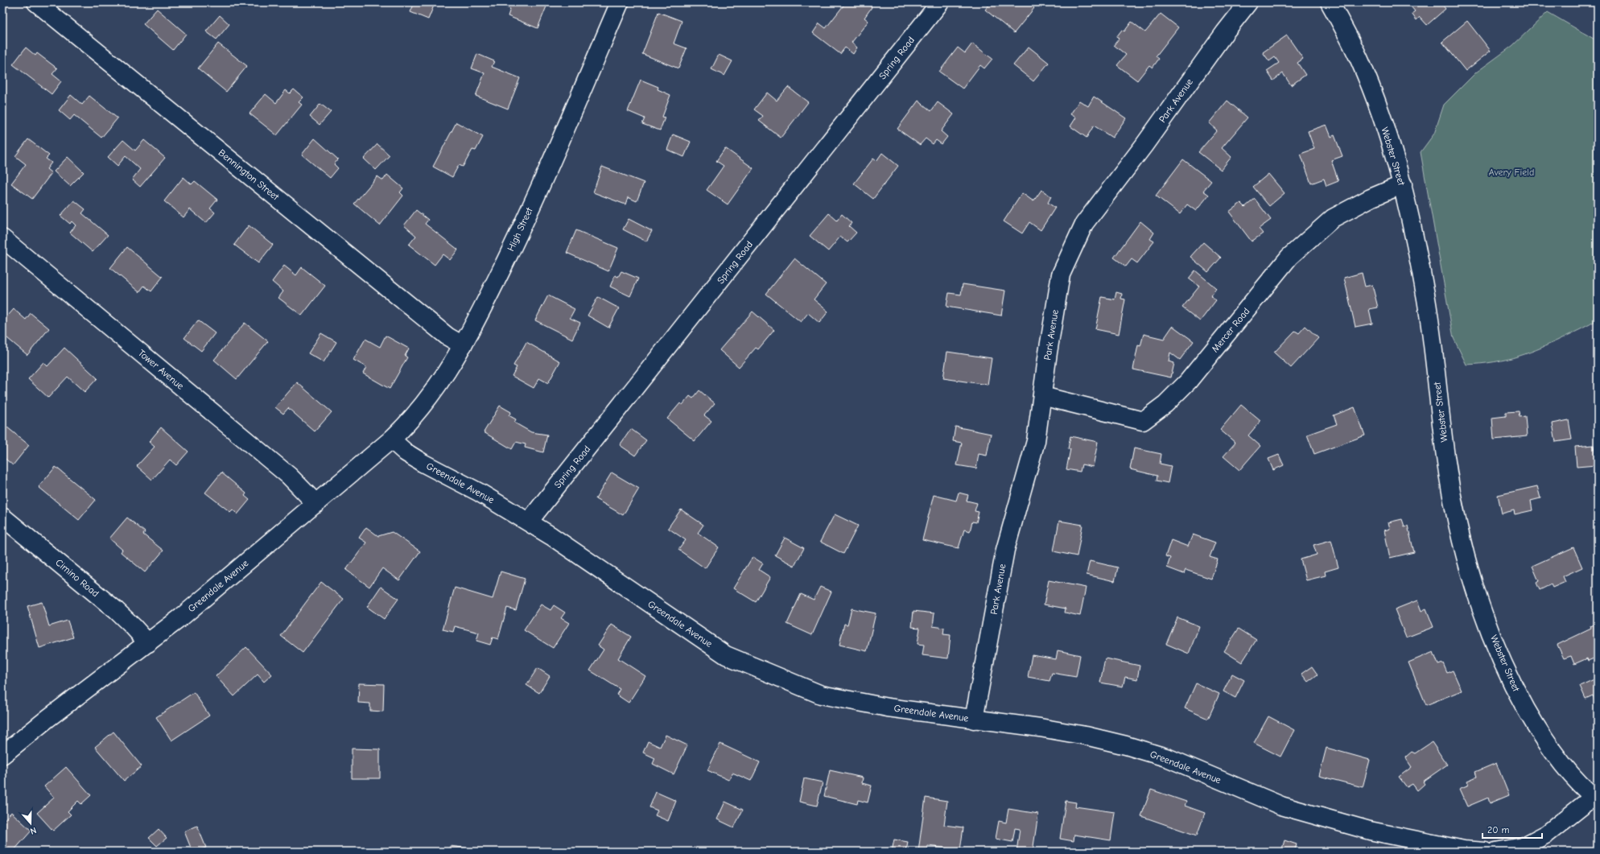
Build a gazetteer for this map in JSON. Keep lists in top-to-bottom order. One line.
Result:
{"streets":{"street":["Spring Road","Park Avenue","Webster Street","Bennington Street","High Street","Mercer Road","Tower Avenue","Greendale Avenue","Cimino Road"]},"crossings":[["Spring Road","Greendale Avenue"],["Park Avenue","Mercer Road"],["Park Avenue","Greendale Avenue"],["Webster Street","Mercer Road"],["Bennington Street","High Street"],["High Street","Greendale Avenue"],["Tower Avenue","Greendale Avenue"],["Greendale Avenue","Cimino Road"]],"parks":["Avery Field"],"scale_bar":"20 m","north":"bottom"}
